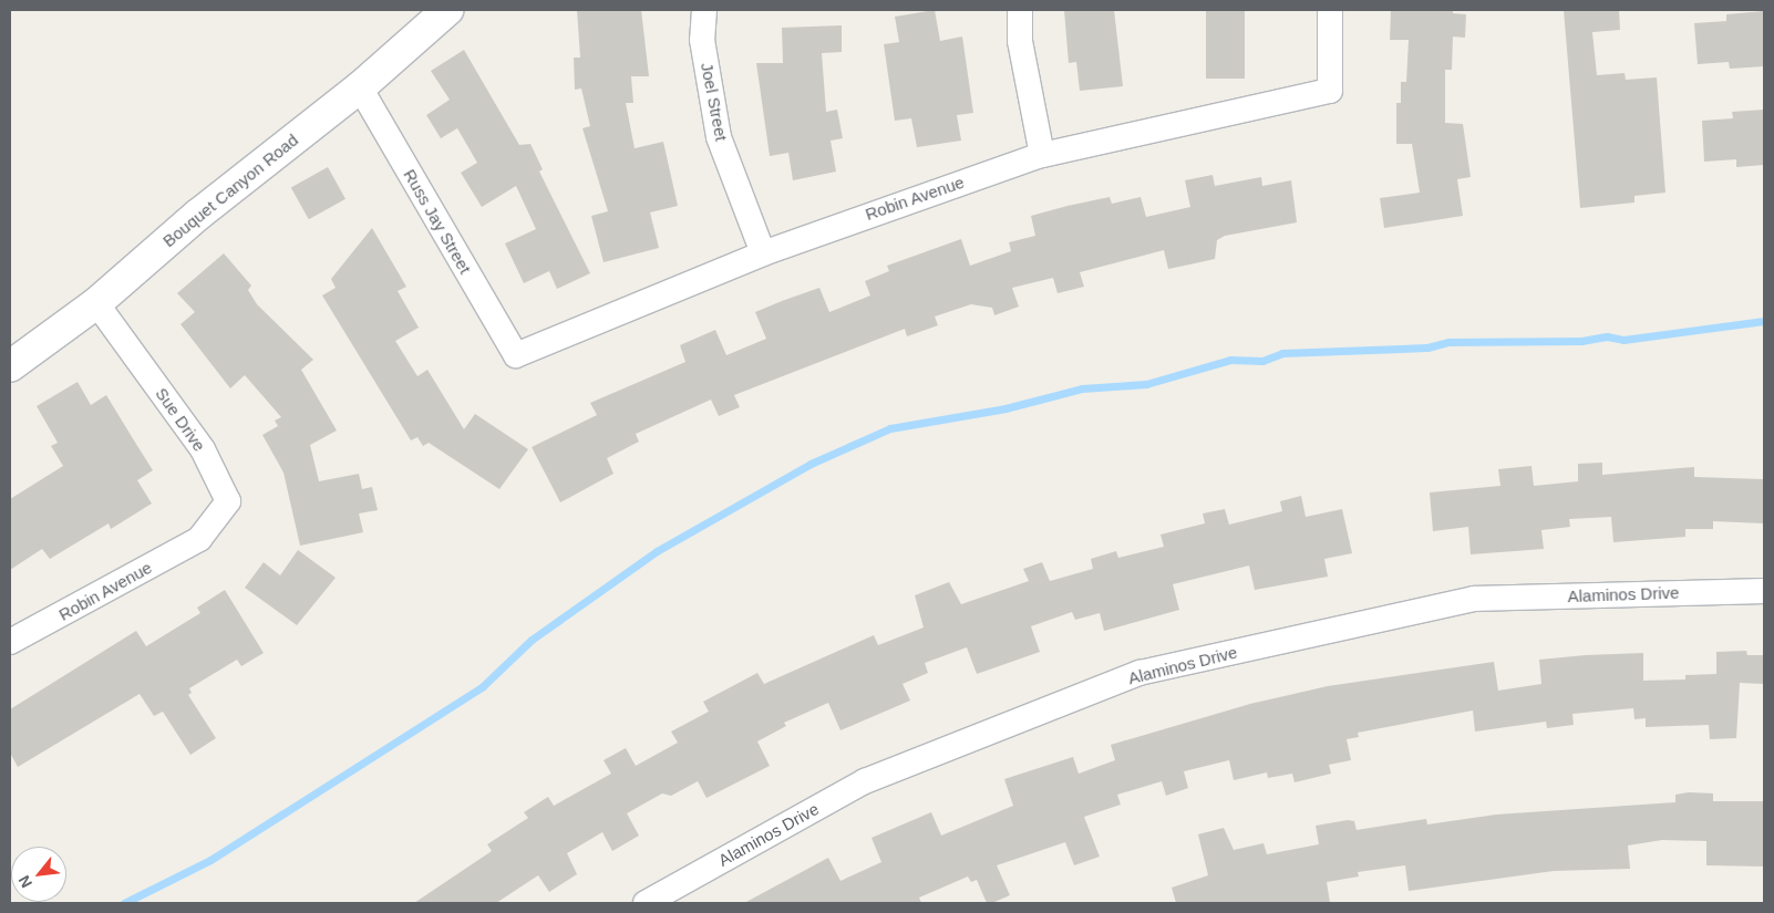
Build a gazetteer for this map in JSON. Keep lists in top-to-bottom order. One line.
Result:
{"streets":{"main road":["Bouquet Canyon Road"],"street":["Joel Street","Robin Avenue","Russ Jay Street","Sue Drive","Alaminos Drive"]},"crossings":[["Joel Street","Robin Avenue"],["Bouquet Canyon Road","Russ Jay Street"],["Bouquet Canyon Road","Sue Drive"],["Robin Avenue","Russ Jay Street"],["Robin Avenue","Sue Drive"]],"north":"bottom left"}
